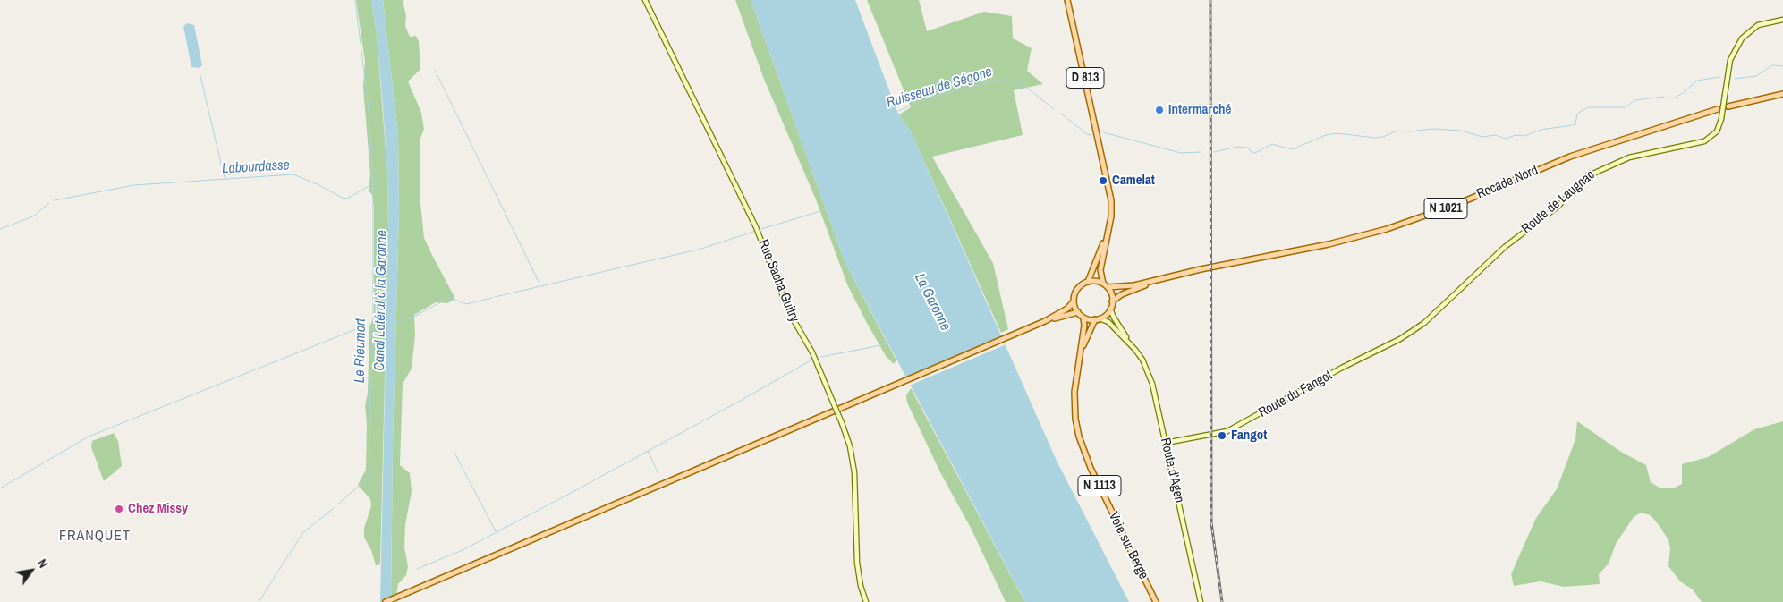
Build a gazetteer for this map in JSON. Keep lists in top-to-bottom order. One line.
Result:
{"streets":{"main road":["D 813","Rocade Nord","N 1021","N 1113","Voie sur Berge"],"street":["Route de Laugnac","Rue Sacha Guitry","Route du Fangot","Route d'Agen"]},"crossings":[["D 813","N 1021"],["D 813","Route d'Agen"],["D 813","N 1113"],["Rocade Nord","N 1021"],["Route de Laugnac","Route du Fangot"],["N 1021","Route d'Agen"],["N 1021","N 1113"],["Route du Fangot","Route d'Agen"],["Route d'Agen","N 1113"],["N 1113","Voie sur Berge"]],"districts":["FRANQUET"],"water":["Ruisseau de Ségone","Labourdasse","Canal Latéral à la Garonne","La Garonne","Le Rieumort"],"places":["Intermarché","Camelat","Fangot","Chez Missy"],"north":"top right"}
